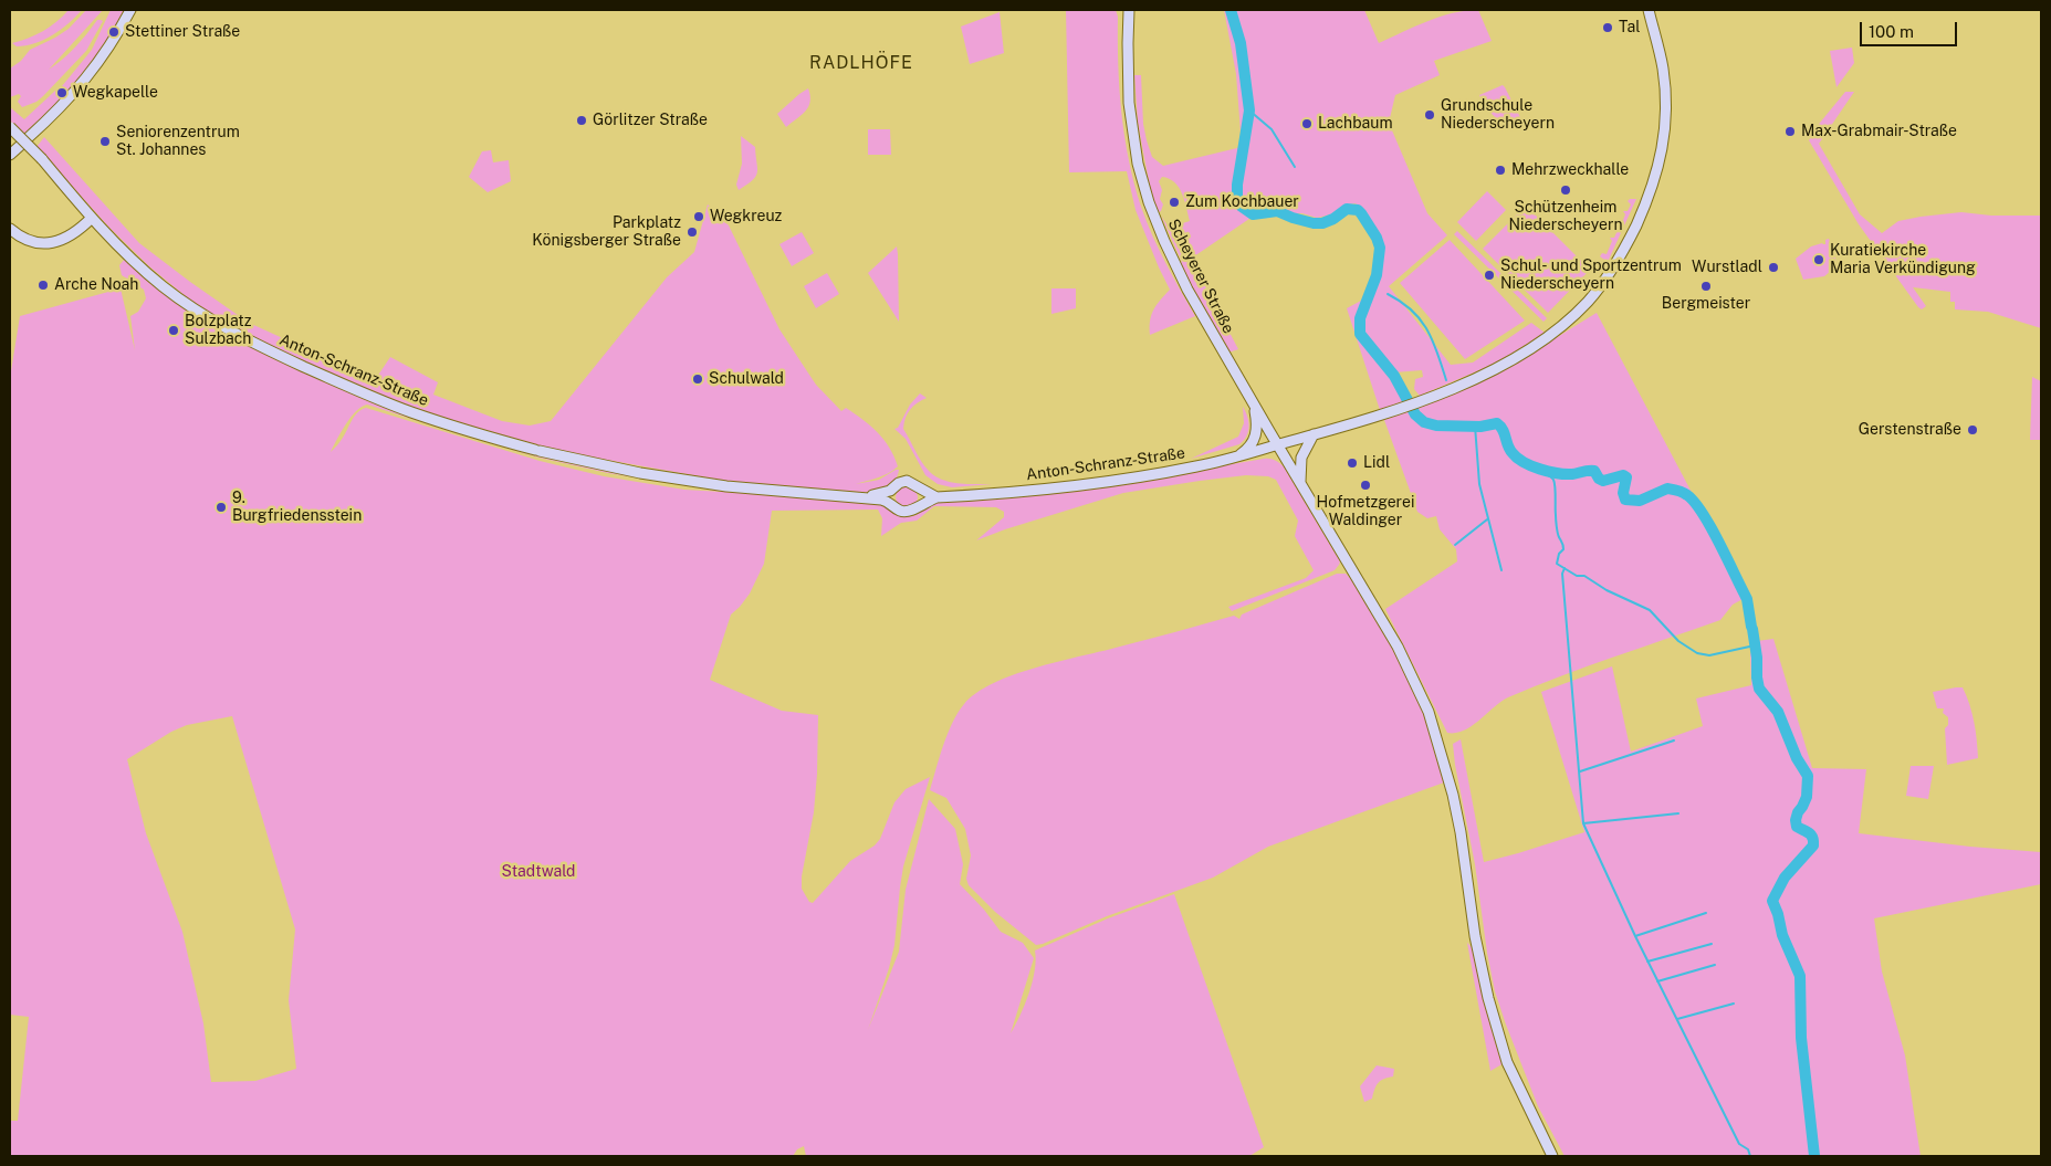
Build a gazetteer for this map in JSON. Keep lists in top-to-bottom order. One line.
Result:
{"streets":{"main road":["Scheyerer Straße","Anton-Schranz-Straße"]},"crossings":[["Scheyerer Straße","Anton-Schranz-Straße"]],"districts":["RADLHÖFE"],"parks":["Stadtwald"],"places":["Tal","Stettiner Straße","Wegkapelle","Grundschule Niederscheyern","Görlitzer Straße","Lachbaum","Max-Grabmair-Straße","Seniorenzentrum St. Johannes","Mehrzweckhalle","Schützenheim Niederscheyern","Zum Kochbauer","Wegkreuz","Parkplatz Königsberger Straße","Kuratiekirche Maria Verkündigung","Wurstladl","Schul- und Sportzentrum Niederscheyern","Arche Noah","Bergmeister","Bolzplatz Sulzbach","Schulwald","Gerstenstraße","Lidl","Hofmetzgerei Waldinger","9. Burgfriedensstein"],"scale_bar":"100 m"}
